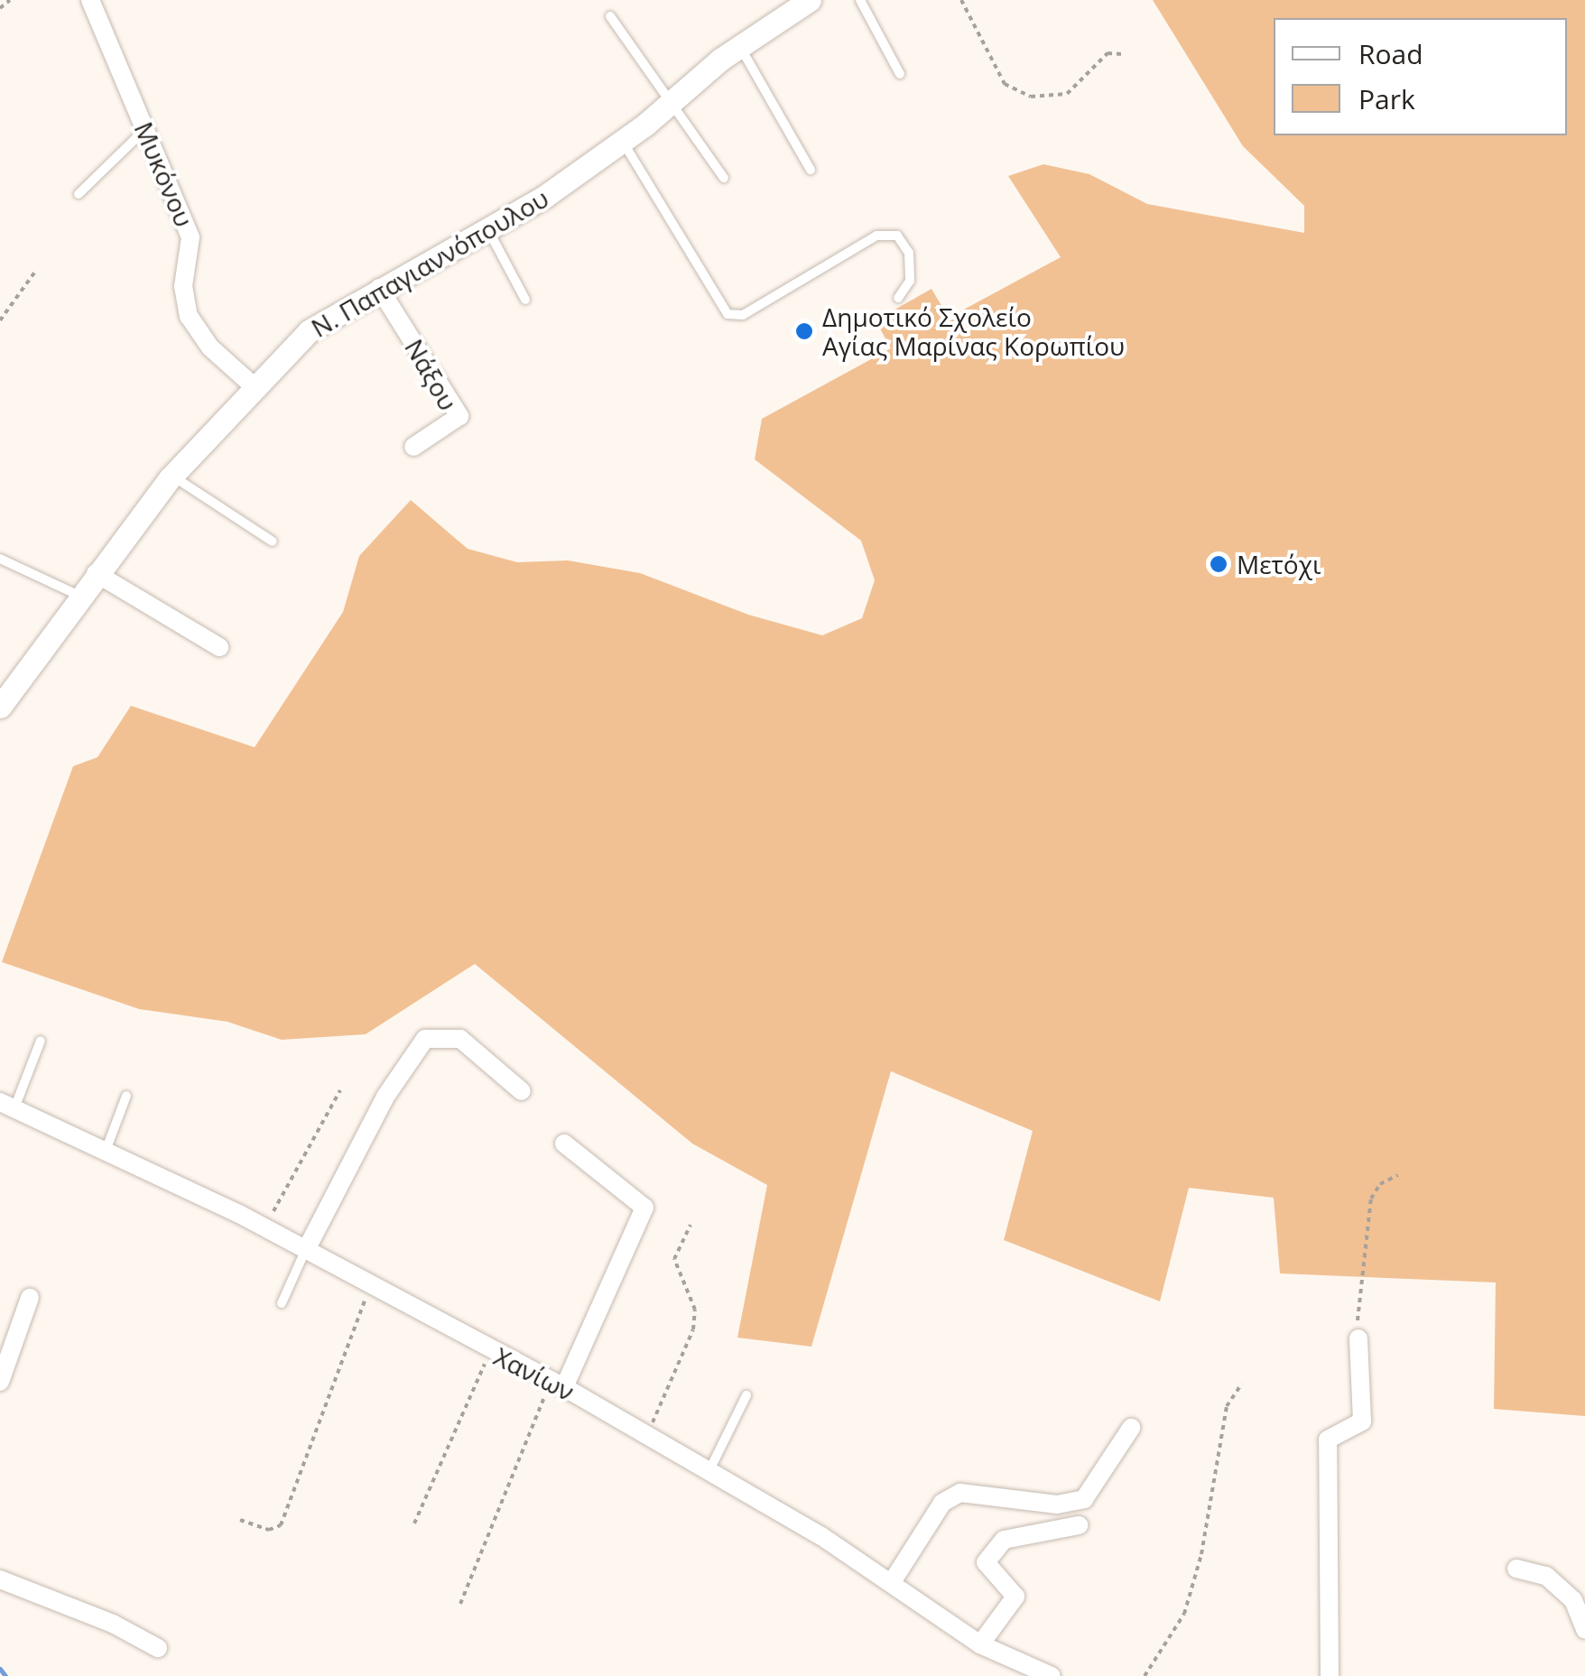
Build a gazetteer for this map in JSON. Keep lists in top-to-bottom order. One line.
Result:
{"streets":{"street":["Μυκόνου","Ν. Παπαγιαννόπουλου","Νάξου","Χανίων"]},"crossings":[["Μυκόνου","Ν. Παπαγιαννόπουλου"],["Ν. Παπαγιαννόπουλου","Νάξου"]],"places":["Δημοτικό Σχολείο Αγίας Μαρίνας Κορωπίου","Μετόχι"],"legend":["Road","Park"]}
